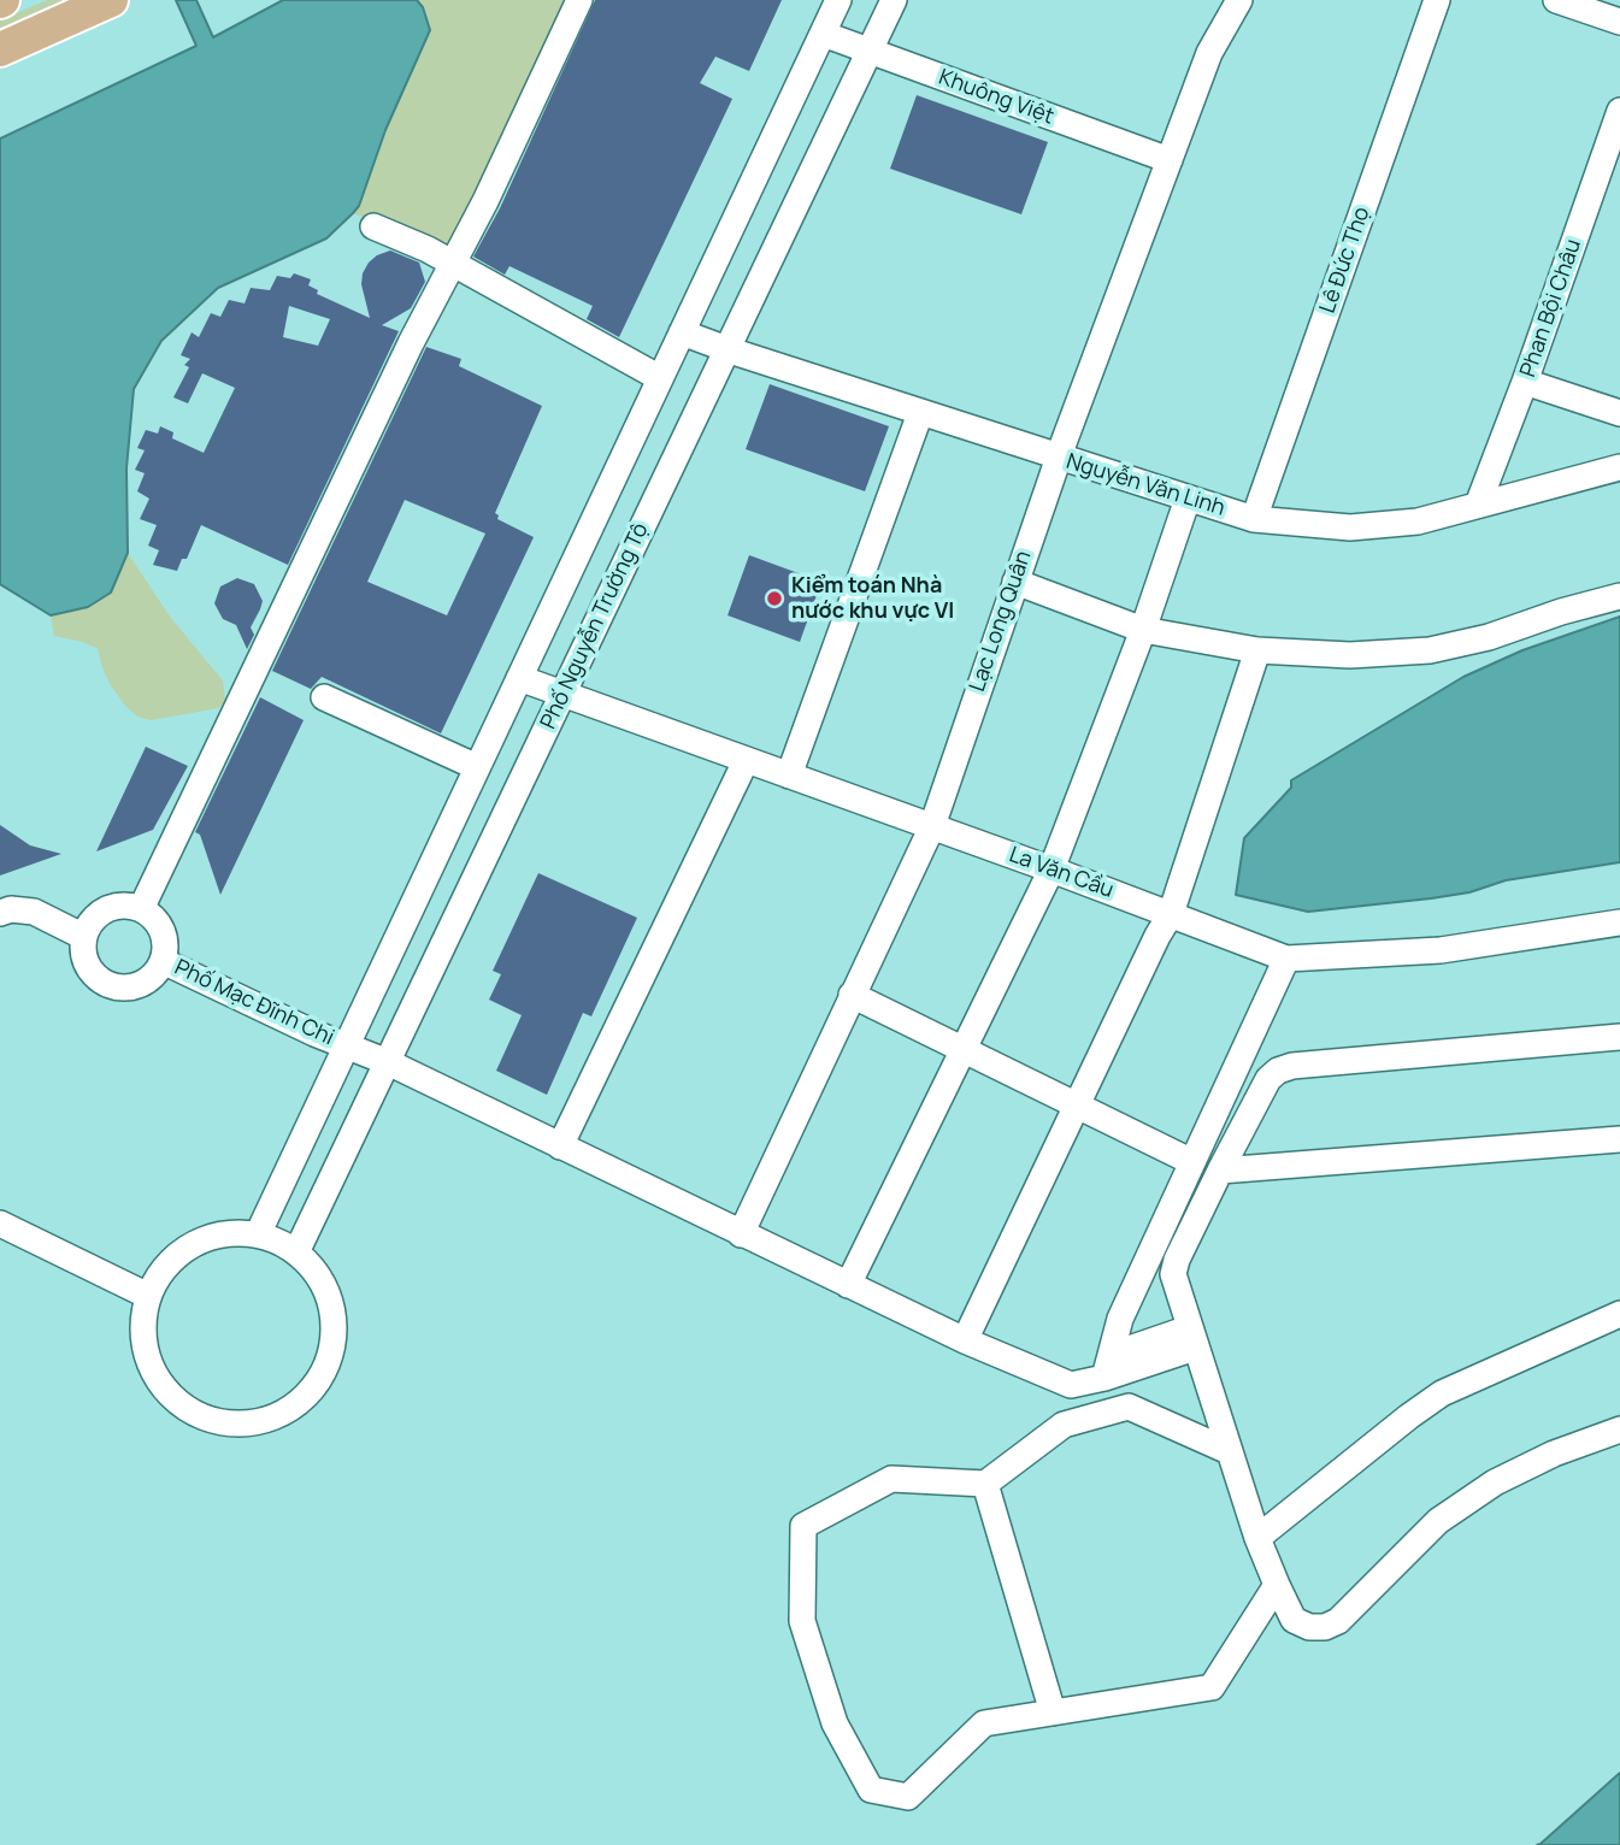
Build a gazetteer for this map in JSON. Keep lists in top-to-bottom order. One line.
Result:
{"streets":{"street":["Khuông Việt","Lê Đức Thọ","Phan Bội Châu","Nguyễn Văn Linh","Lạc Long Quân","Phố Nguyễn Trường Tộ","La Văn Cầu","Phố Mạc Đĩnh Chi"]},"crossings":[["Khuông Việt","Lạc Long Quân"],["Khuông Việt","Phố Nguyễn Trường Tộ"],["Lê Đức Thọ","Nguyễn Văn Linh"],["Phan Bội Châu","Nguyễn Văn Linh"],["Nguyễn Văn Linh","Lạc Long Quân"],["Nguyễn Văn Linh","Phố Nguyễn Trường Tộ"],["Lạc Long Quân","La Văn Cầu"],["Lạc Long Quân","Phố Mạc Đĩnh Chi"],["Phố Nguyễn Trường Tộ","La Văn Cầu"],["Phố Nguyễn Trường Tộ","Phố Mạc Đĩnh Chi"]],"places":["Kiểm toán Nhà nước khu vực VI"]}
